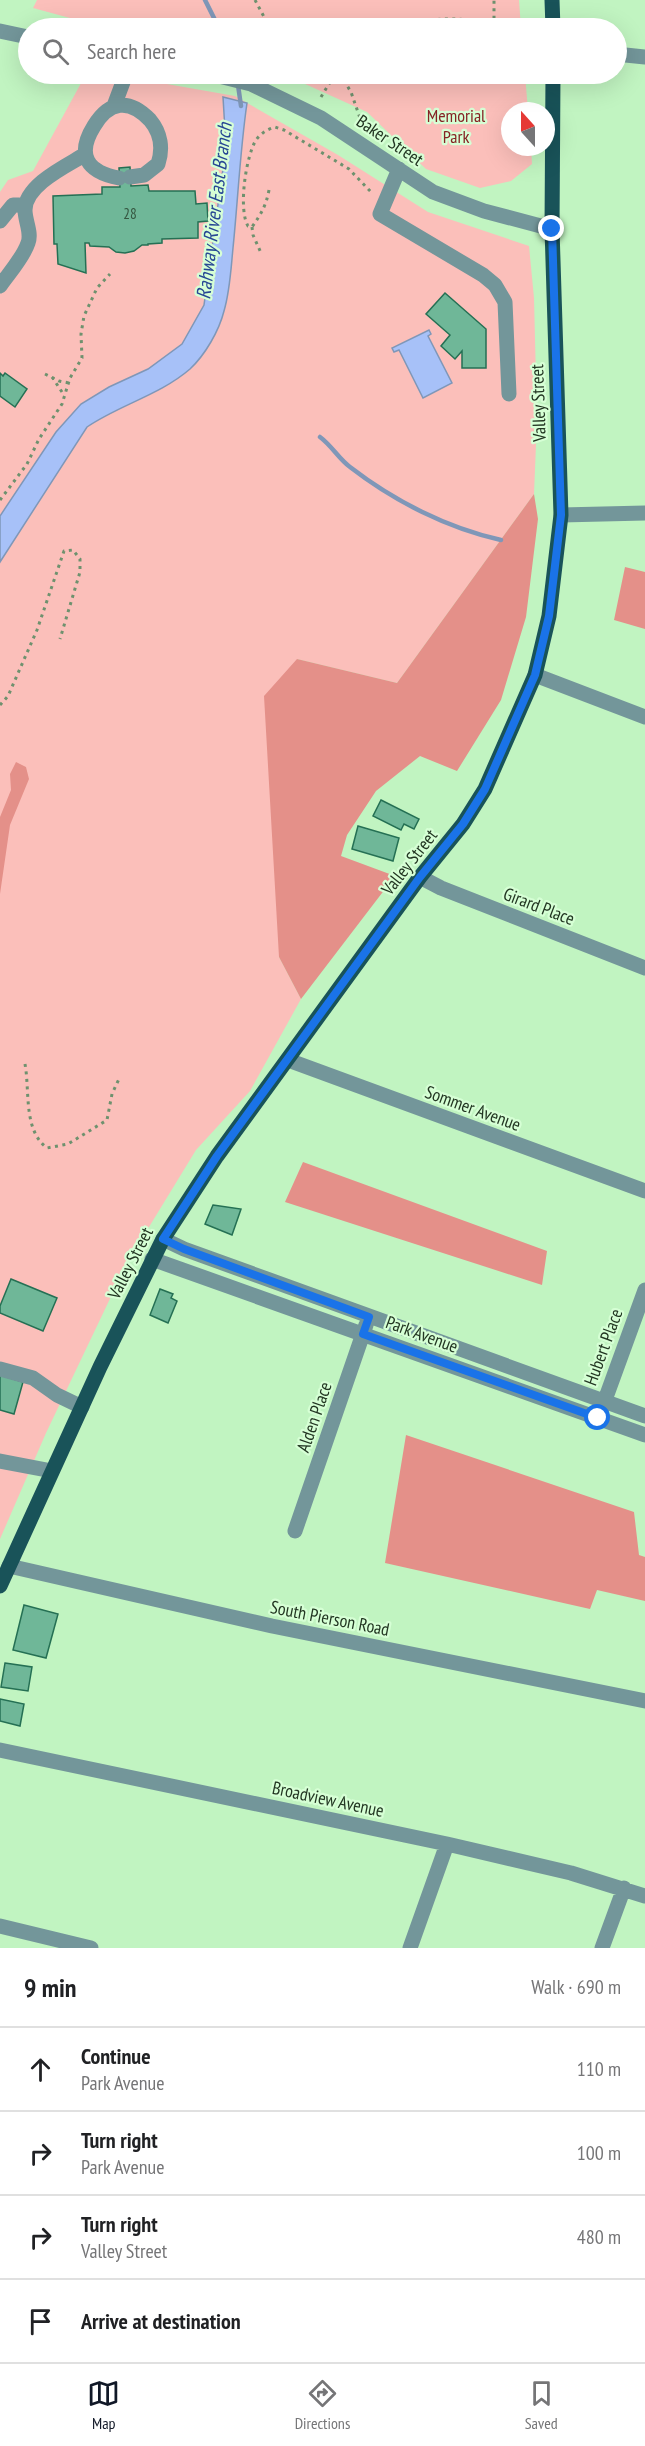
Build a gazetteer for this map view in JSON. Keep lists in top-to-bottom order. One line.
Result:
{"streets":{"main road":["Valley Street"],"street":["Baker Street","Girard Place","Sommer Avenue","Park Avenue","Hubert Place","Alden Place","South Pierson Road","Broadview Avenue"]},"crossings":[["Baker Street","Valley Street"],["Valley Street","Girard Place"],["Valley Street","Sommer Avenue"],["Valley Street","Park Avenue"],["Valley Street","South Pierson Road"],["Park Avenue","Hubert Place"],["Park Avenue","Alden Place"]],"water":["Rahway River East Branch"],"parks":["Memorial Park"],"house_numbers":["28"],"north":"top","page":{"search":"Search here","heading":["9 min","Walk · 690 m"],"list":[["Continue","Park Avenue","110 m"],["Turn right","Park Avenue","100 m"],["Turn right","Valley Street","480 m"],"Arrive at destination"],"nav":["Map","Directions","Saved"]}}
